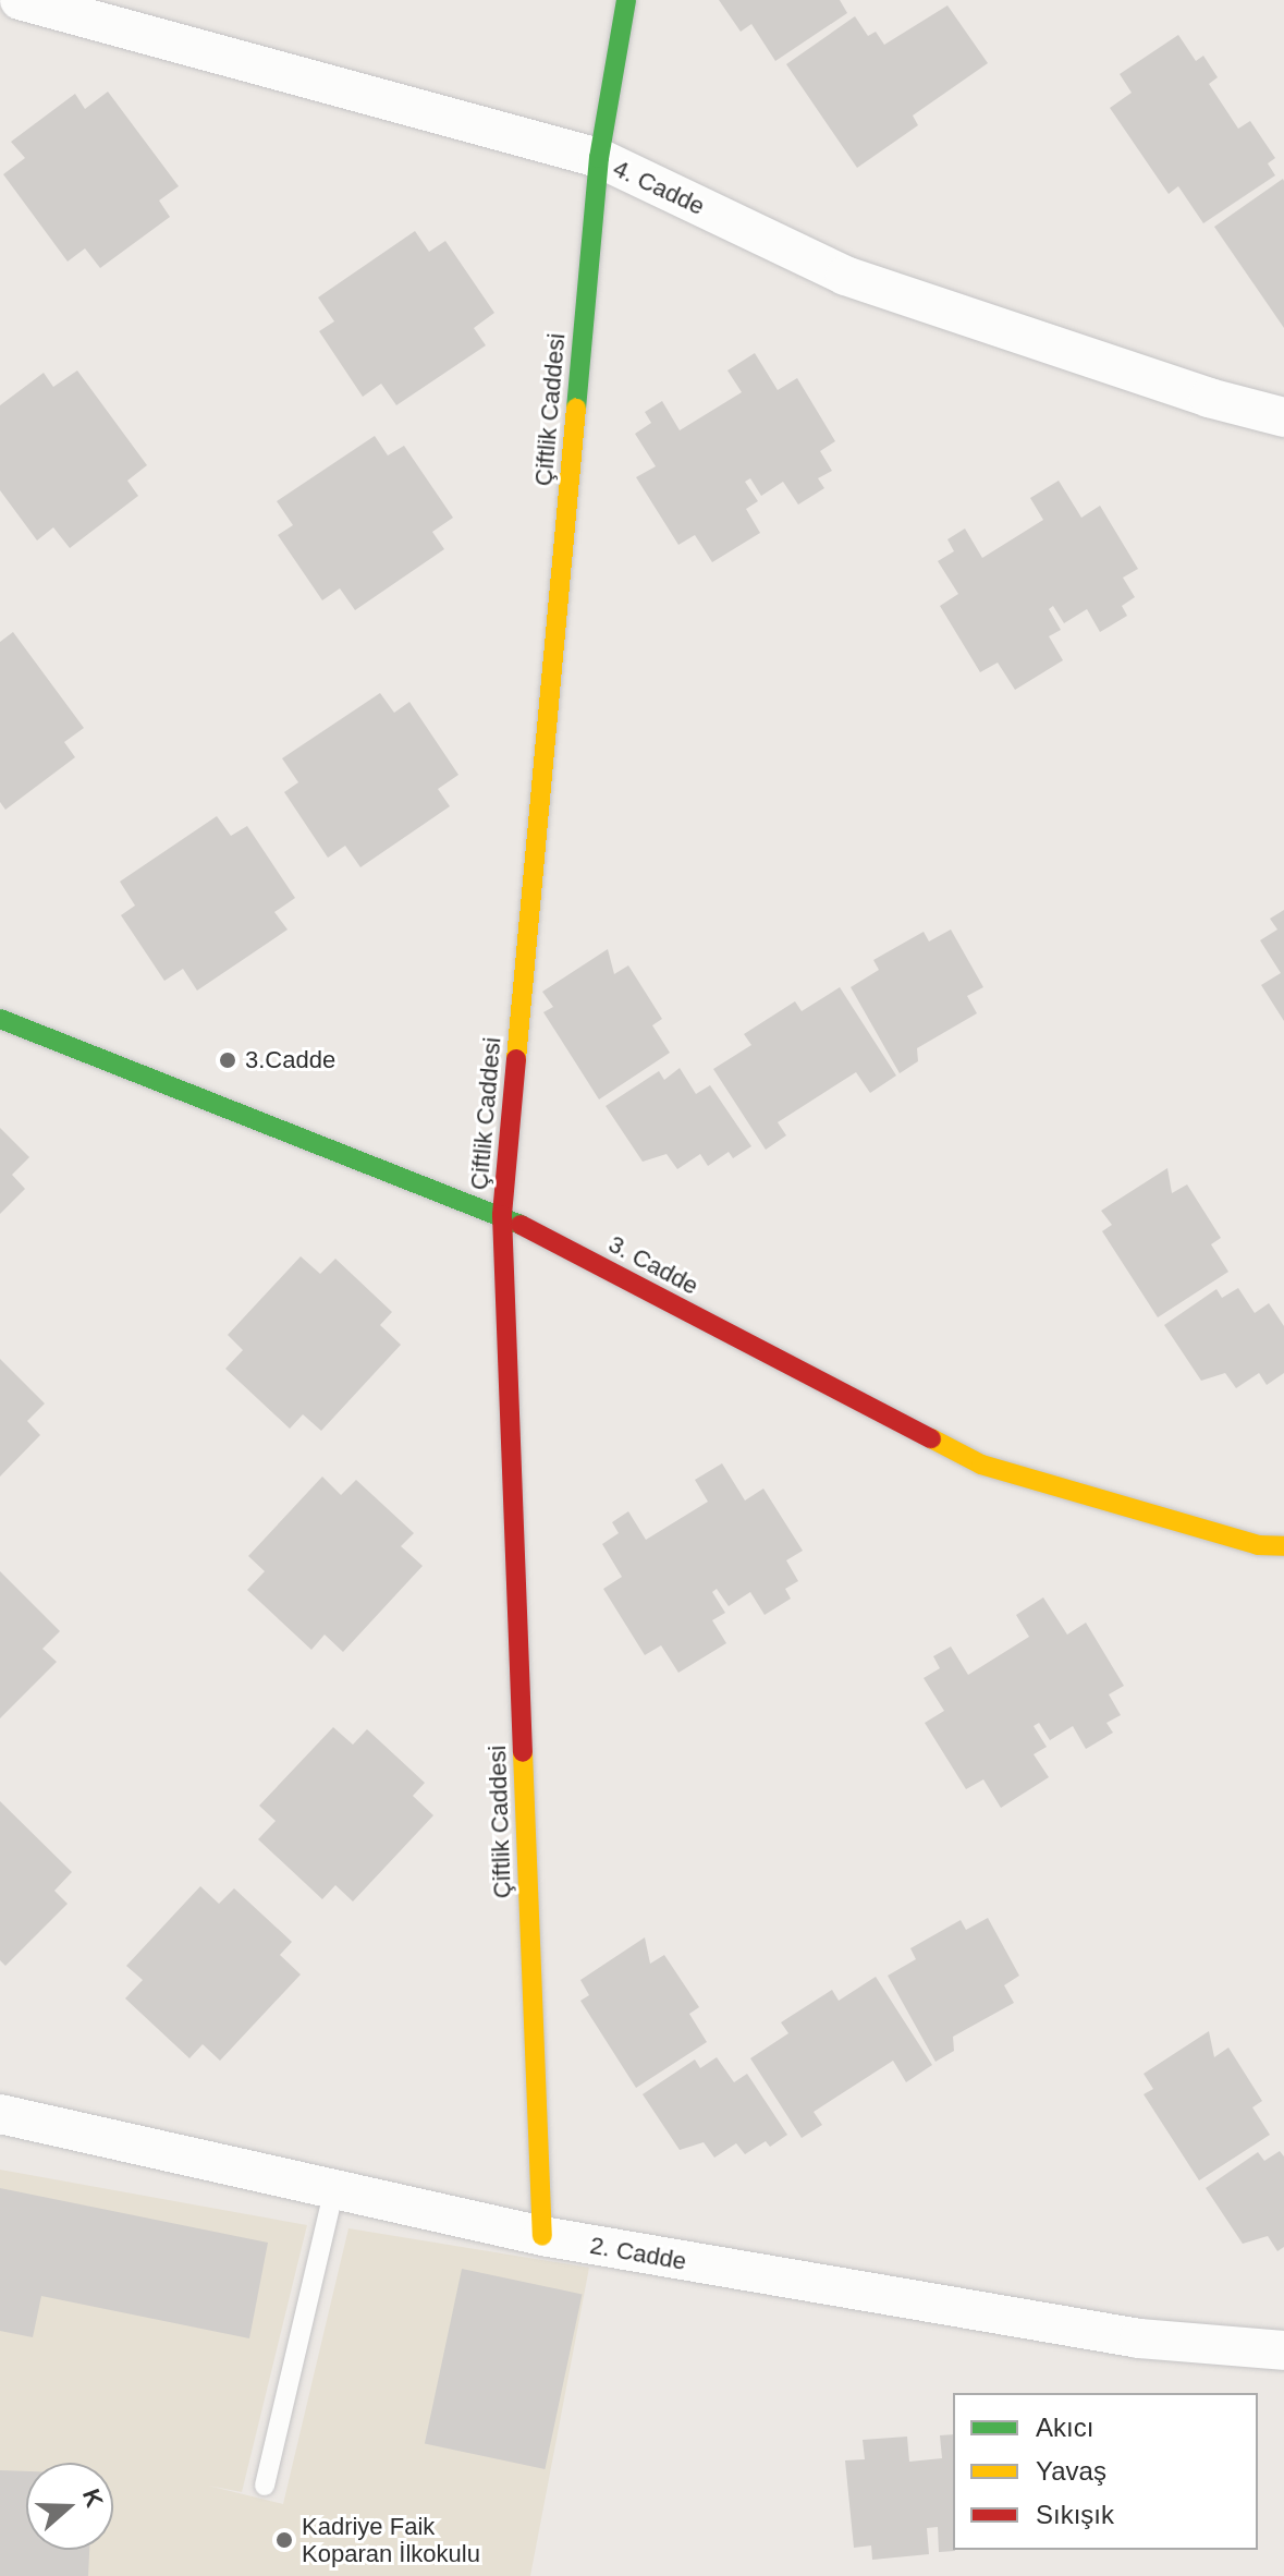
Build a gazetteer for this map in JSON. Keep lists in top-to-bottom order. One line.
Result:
{"streets":{"street":["4. Cadde","Çiftlik Caddesi","3. Cadde","2. Cadde"]},"crossings":[["4. Cadde","Çiftlik Caddesi"],["Çiftlik Caddesi","3. Cadde"],["Çiftlik Caddesi","2. Cadde"]],"places":["3.Cadde","Kadriye Faik Koparan İlkokulu"],"legend":["Akıcı","Yavaş","Sıkışık"],"north":"right"}
